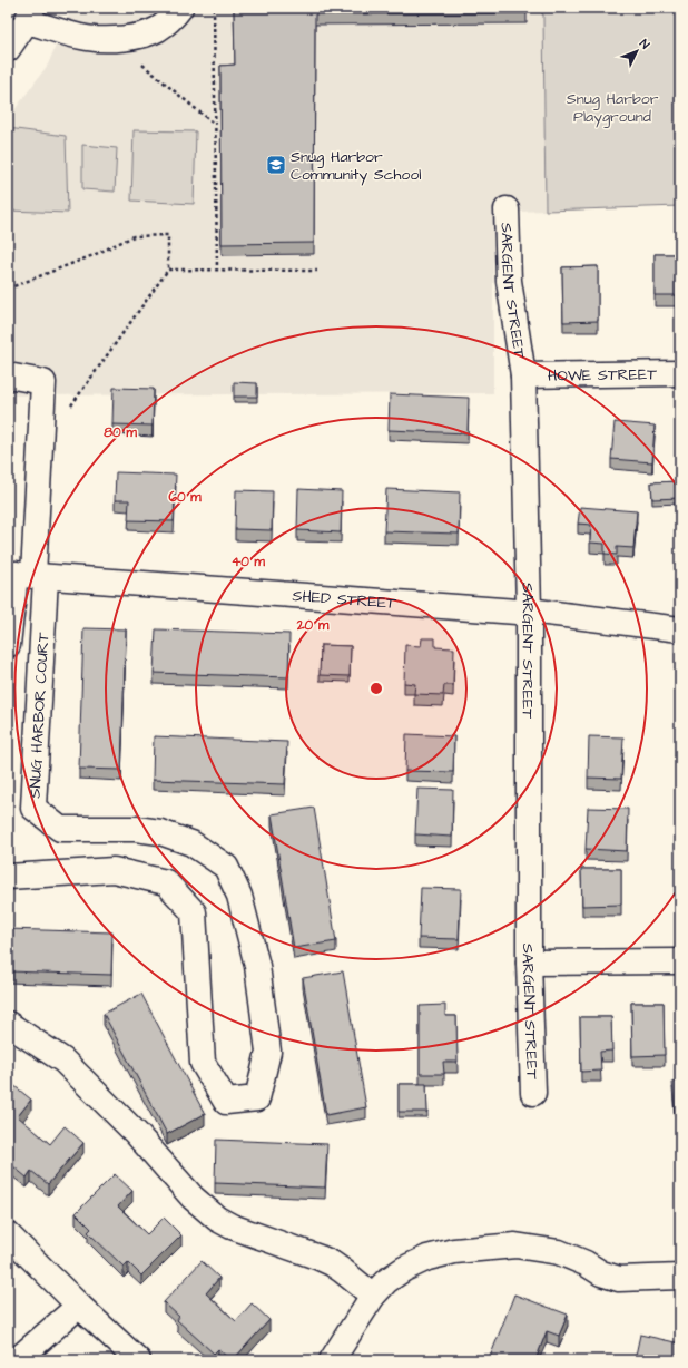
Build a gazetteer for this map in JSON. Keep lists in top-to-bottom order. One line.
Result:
{"streets":{"street":["SARGENT STREET","HOWE STREET","SHED STREET","SNUG HARBOR COURT"]},"crossings":[["SARGENT STREET","HOWE STREET"],["SARGENT STREET","SHED STREET"],["SHED STREET","SNUG HARBOR COURT"]],"parks":["Snug Harbor Playground"],"places":{"school or university":["Snug Harbor Community School"]},"north":"top right","rings":["80 m","60 m","40 m","20 m"]}
